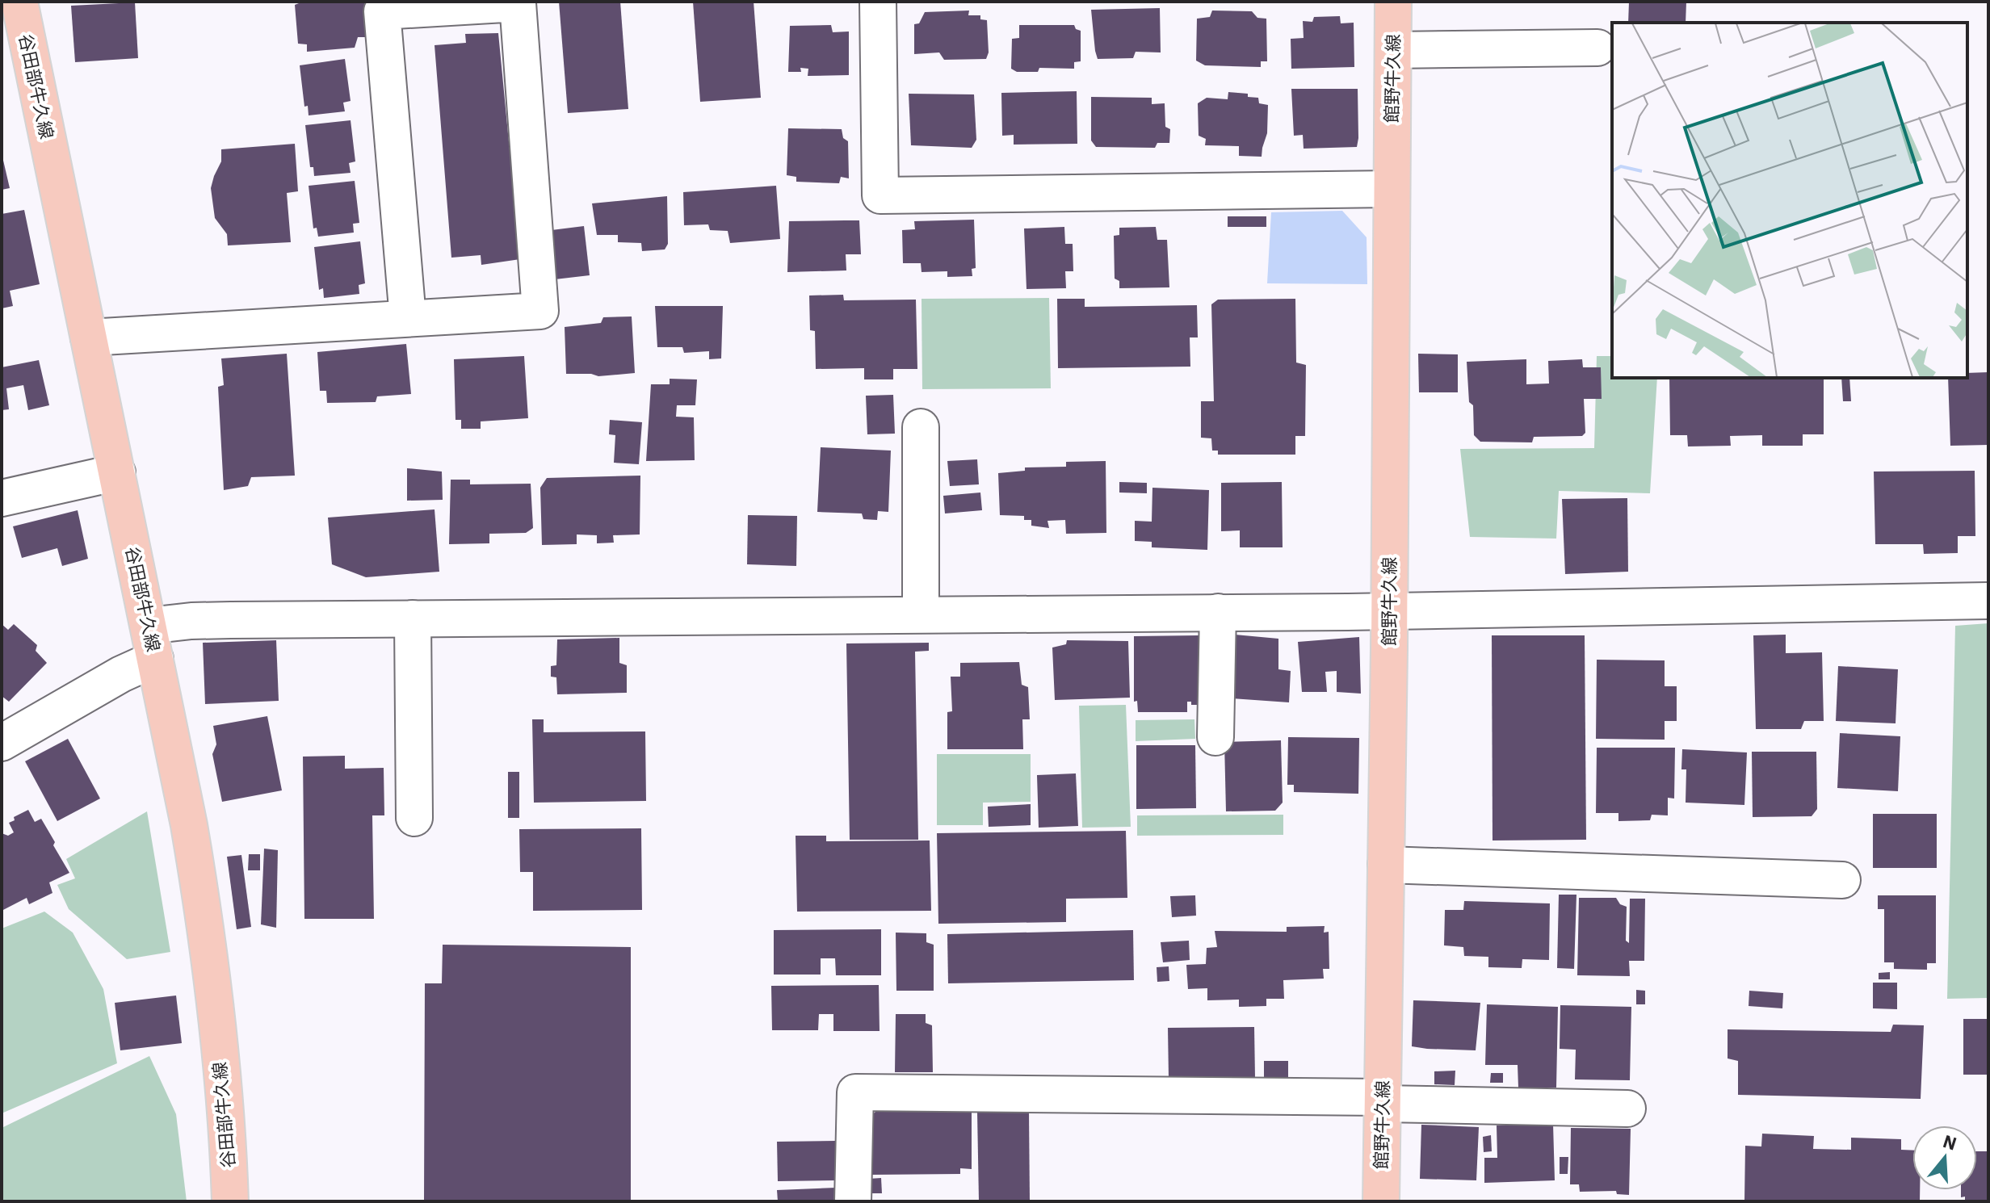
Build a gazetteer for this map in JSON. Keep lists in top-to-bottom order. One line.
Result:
{"streets":{"main road":["館野牛久線","谷田部牛久線"]},"north":"top"}
